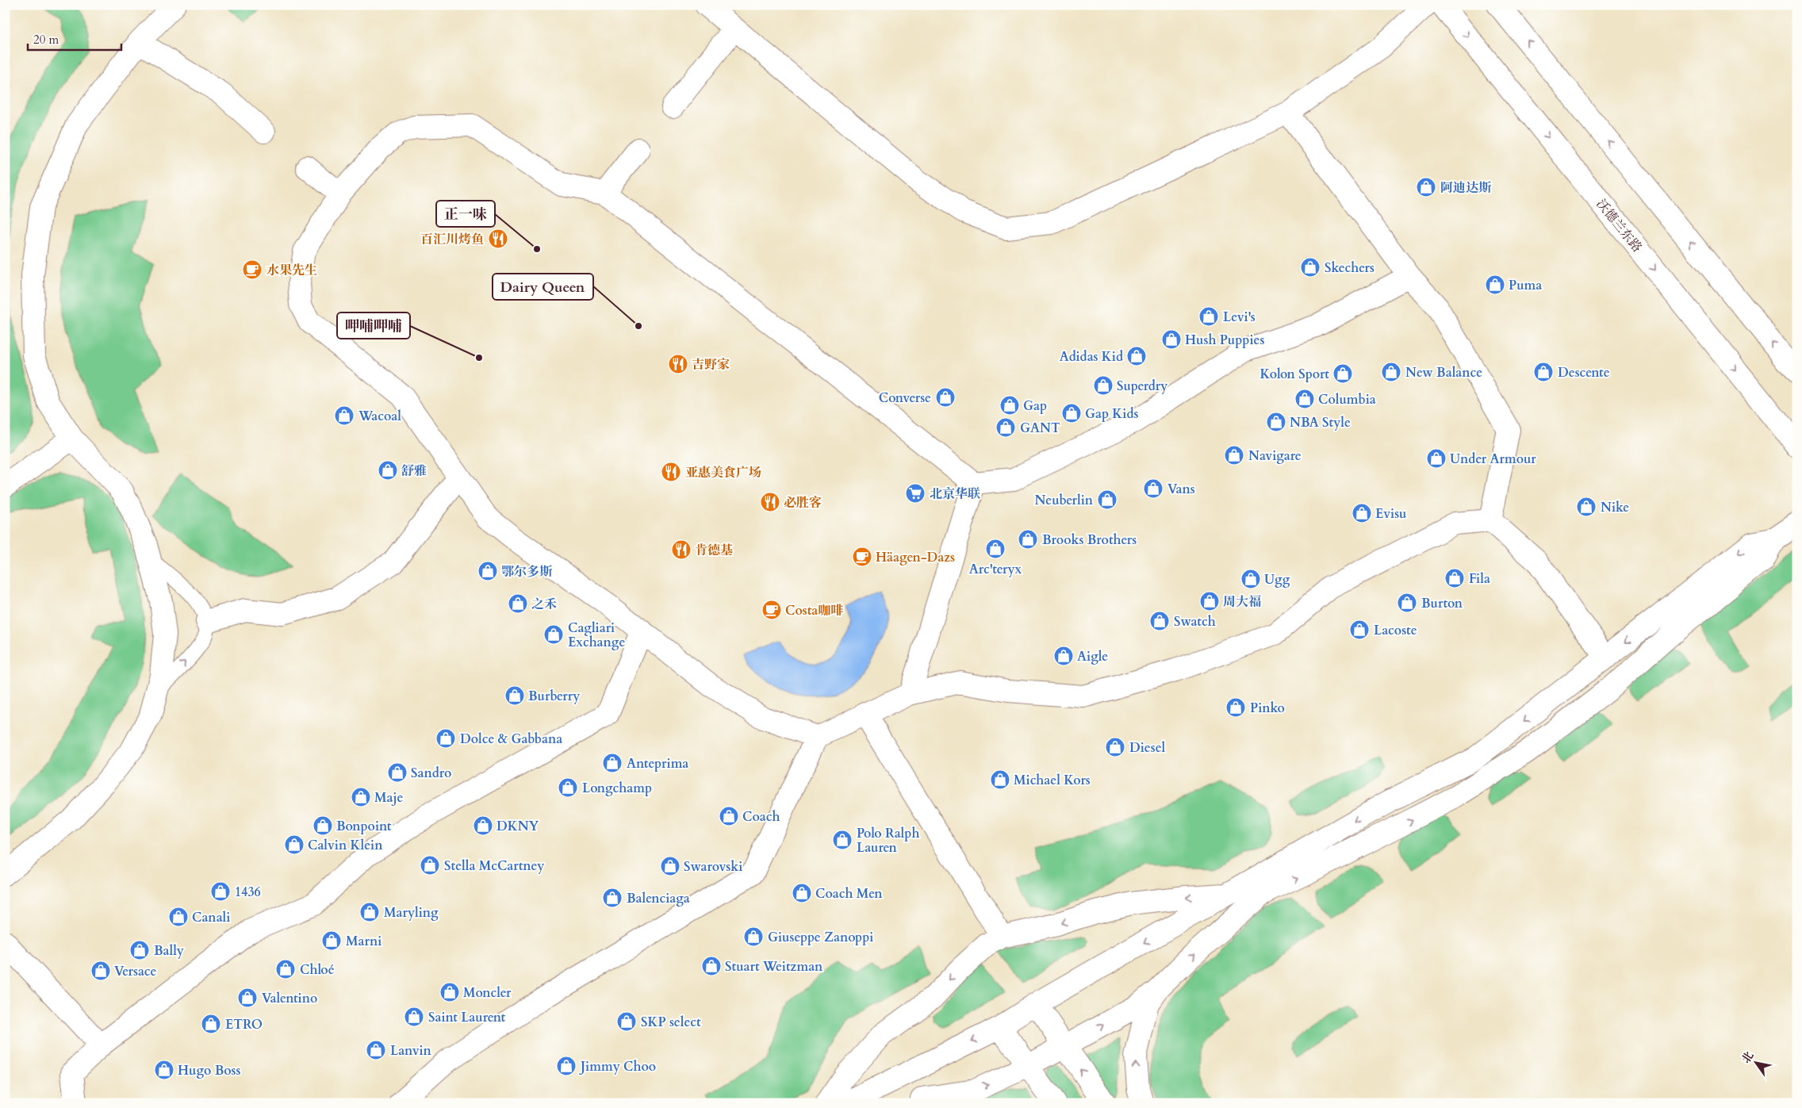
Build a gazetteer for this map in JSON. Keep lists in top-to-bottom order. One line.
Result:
{"streets":{"street":["沃德兰东路"]},"places":{"shop":["阿迪达斯","Skechers","Puma","Levi's","Hush Puppies","Adidas Kid","New Balance","Descente","Kolon Sport","Superdry","Converse","Columbia","Gap","Gap Kids","Wacoal","NBA Style","GANT","Navigare","Under Armour","舒雅","Vans","Neuberlin","Nike","Evisu","Brooks Brothers","Arc'teryx","鄂尔多斯","Fila","Ugg","周大福","Burton","之禾","Swatch","Lacoste","Cagliari Exchange","Aigle","Burberry","Pinko","Dolce & Gabbana","Diesel","Anteprima","Sandro","Michael Kors","Longchamp","Maje","Coach","Bonpoint","DKNY","Polo Ralph Lauren","Calvin Klein","Stella McCartney","Swarovski","1436","Coach Men","Balenciaga","Maryling","Canali","Giuseppe Zanoppi","Marni","Bally","Stuart Weitzman","Chloé","Versace","Moncler","Valentino","Saint Laurent","SKP select","ETRO","Lanvin","Jimmy Choo","Hugo Boss"],"restaurant":["百汇川烤鱼","吉野家","亚惠美食广场","必胜客","肯德基"],"other":["正一味","Dairy Queen","呷哺呷哺"],"cafe":["水果先生","Häagen-Dazs","Costa咖啡"],"supermarket":["北京华联"]},"scale_bar":"20 m","north":"top left"}
